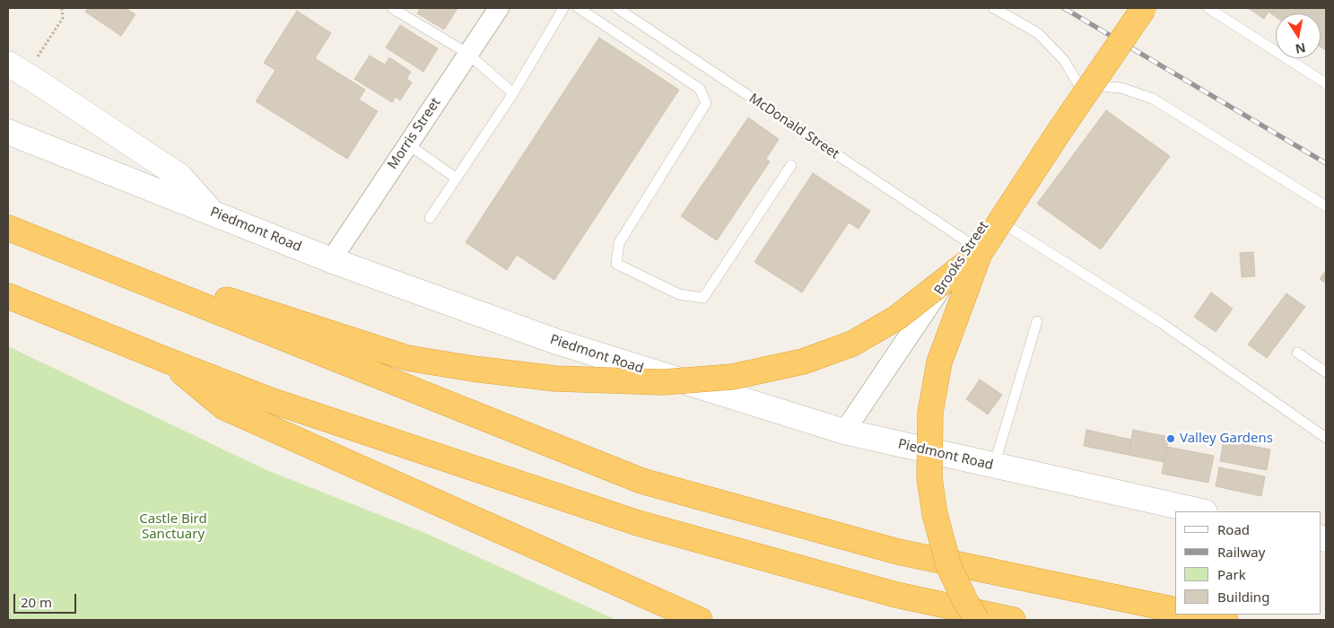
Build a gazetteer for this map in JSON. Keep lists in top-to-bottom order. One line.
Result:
{"streets":{"street":["Morris Street","Piedmont Road","Brooks Street"],"lane":["McDonald Street"]},"crossings":[["McDonald Street","Brooks Street"],["Morris Street","Piedmont Road"],["Piedmont Road","Brooks Street"]],"parks":["Castle Bird Sanctuary"],"places":["Valley Gardens"],"legend":["Road","Railway","Park","Building"],"scale_bar":"20 m","north":"bottom"}
